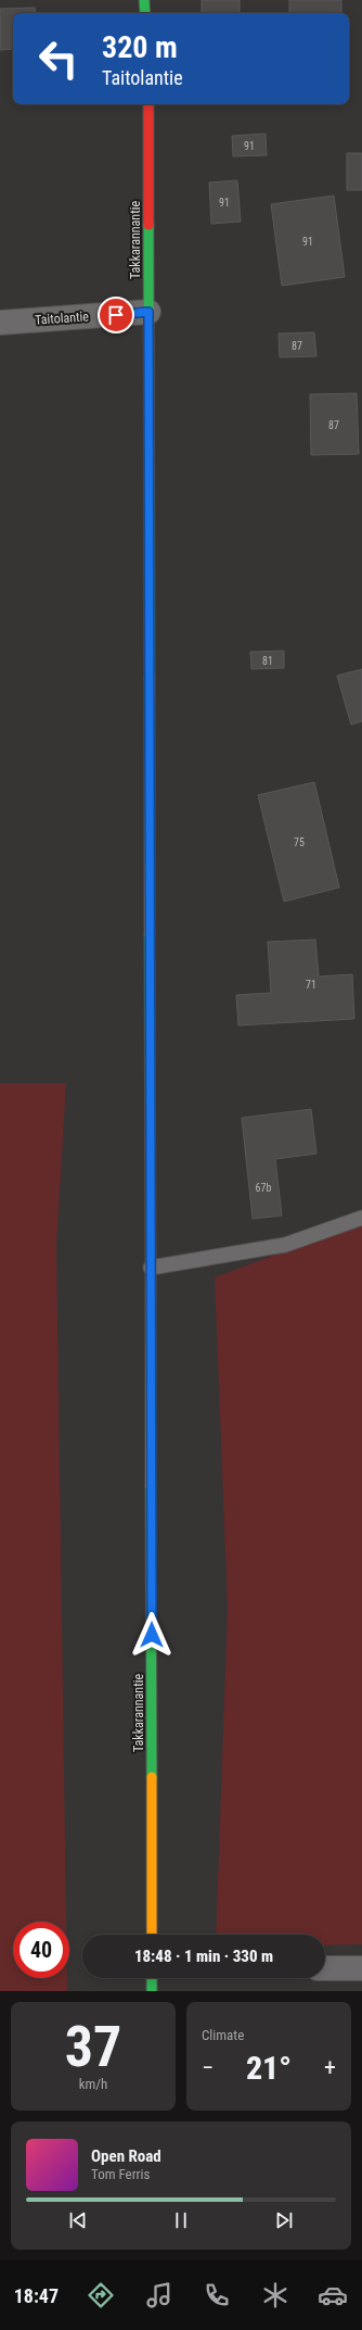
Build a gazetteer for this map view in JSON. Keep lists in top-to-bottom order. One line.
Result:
{"streets":{"street":["Takkarannantie","Taitolantie"]},"crossings":[["Takkarannantie","Taitolantie"]],"house_numbers":["91","91","91","87","87","81","75","71","67b"],"page":{"turn":["320 m","Taitolantie"],"limit":"40","trip":"18:48 · 1 min · 330 m","tile":[["37","km/h"],"Climate"],"heat":["−","21°","+"],"song":["Open Road","Tom Ferris"],"tabs":"18:47"}}
